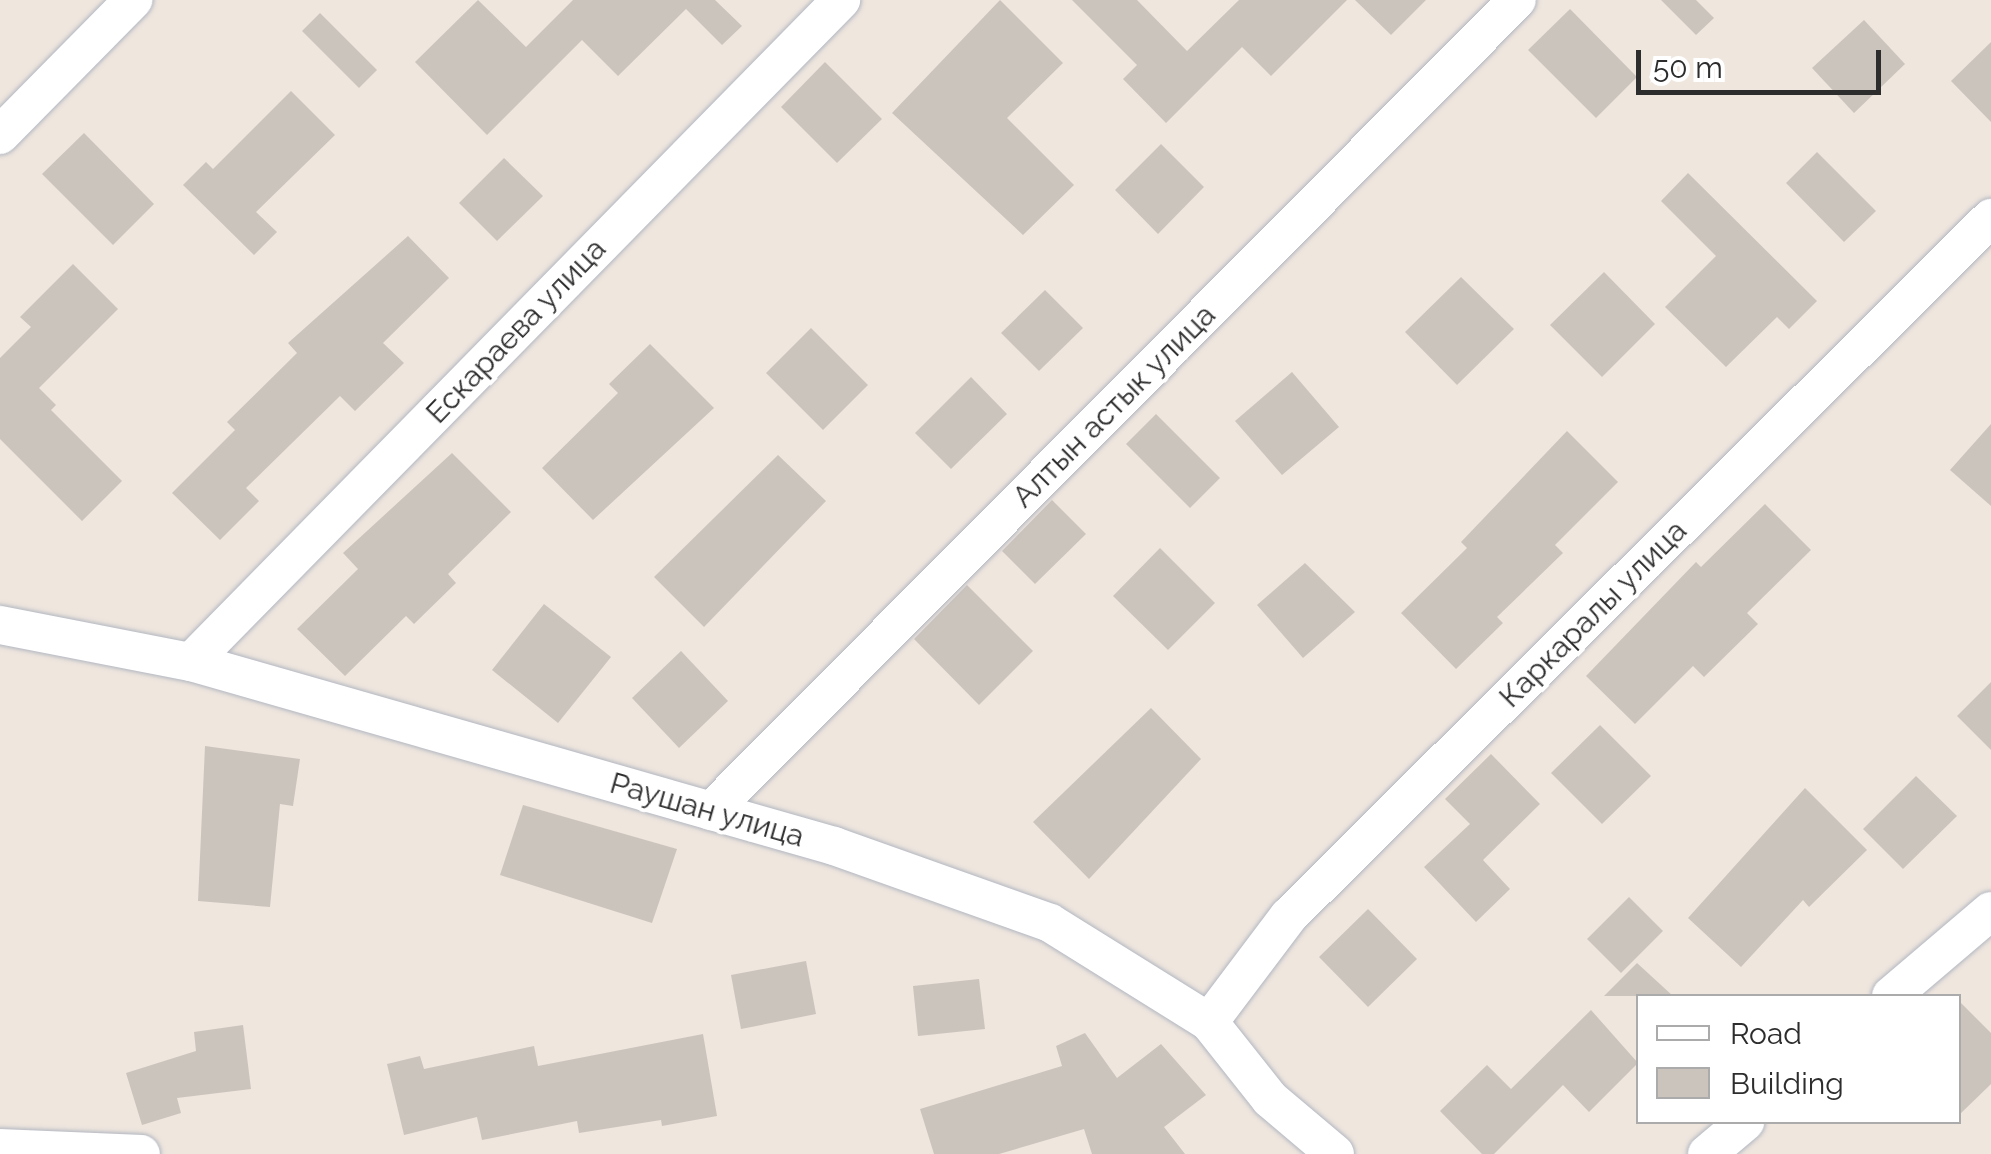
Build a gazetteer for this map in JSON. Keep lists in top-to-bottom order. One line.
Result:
{"streets":{"street":["Ескараева улица","Алтын астык улица","Каркаралы улица","Раушан улица"]},"crossings":[["Ескараева улица","Раушан улица"],["Алтын астык улица","Раушан улица"],["Каркаралы улица","Раушан улица"]],"legend":["Road","Building"],"scale_bar":"50 m"}
